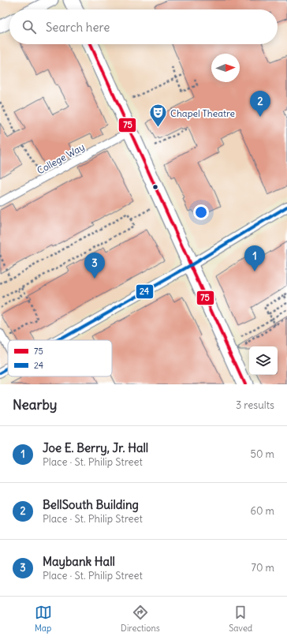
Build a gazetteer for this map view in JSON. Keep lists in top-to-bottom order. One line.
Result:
{"streets":{"street":["College Way"]},"places":{"theatre":["Chapel Theatre"]},"lines":["transit line 75","transit line 24"],"legend":["75","24"],"north":"right","page":{"search":"Search here","pins":["2","1","3"],"heading":["Nearby","3 results"],"list":[{"mark":"1","name":"Joe E. Berry, Jr. Hall","note":"Place · St. Philip Street","value":"50 m"},{"mark":"2","name":"BellSouth Building","note":"Place · St. Philip Street","value":"60 m"},{"mark":"3","name":"Maybank Hall","note":"Place · St. Philip Street","value":"70 m"}],"nav":["Map","Directions","Saved"]}}
